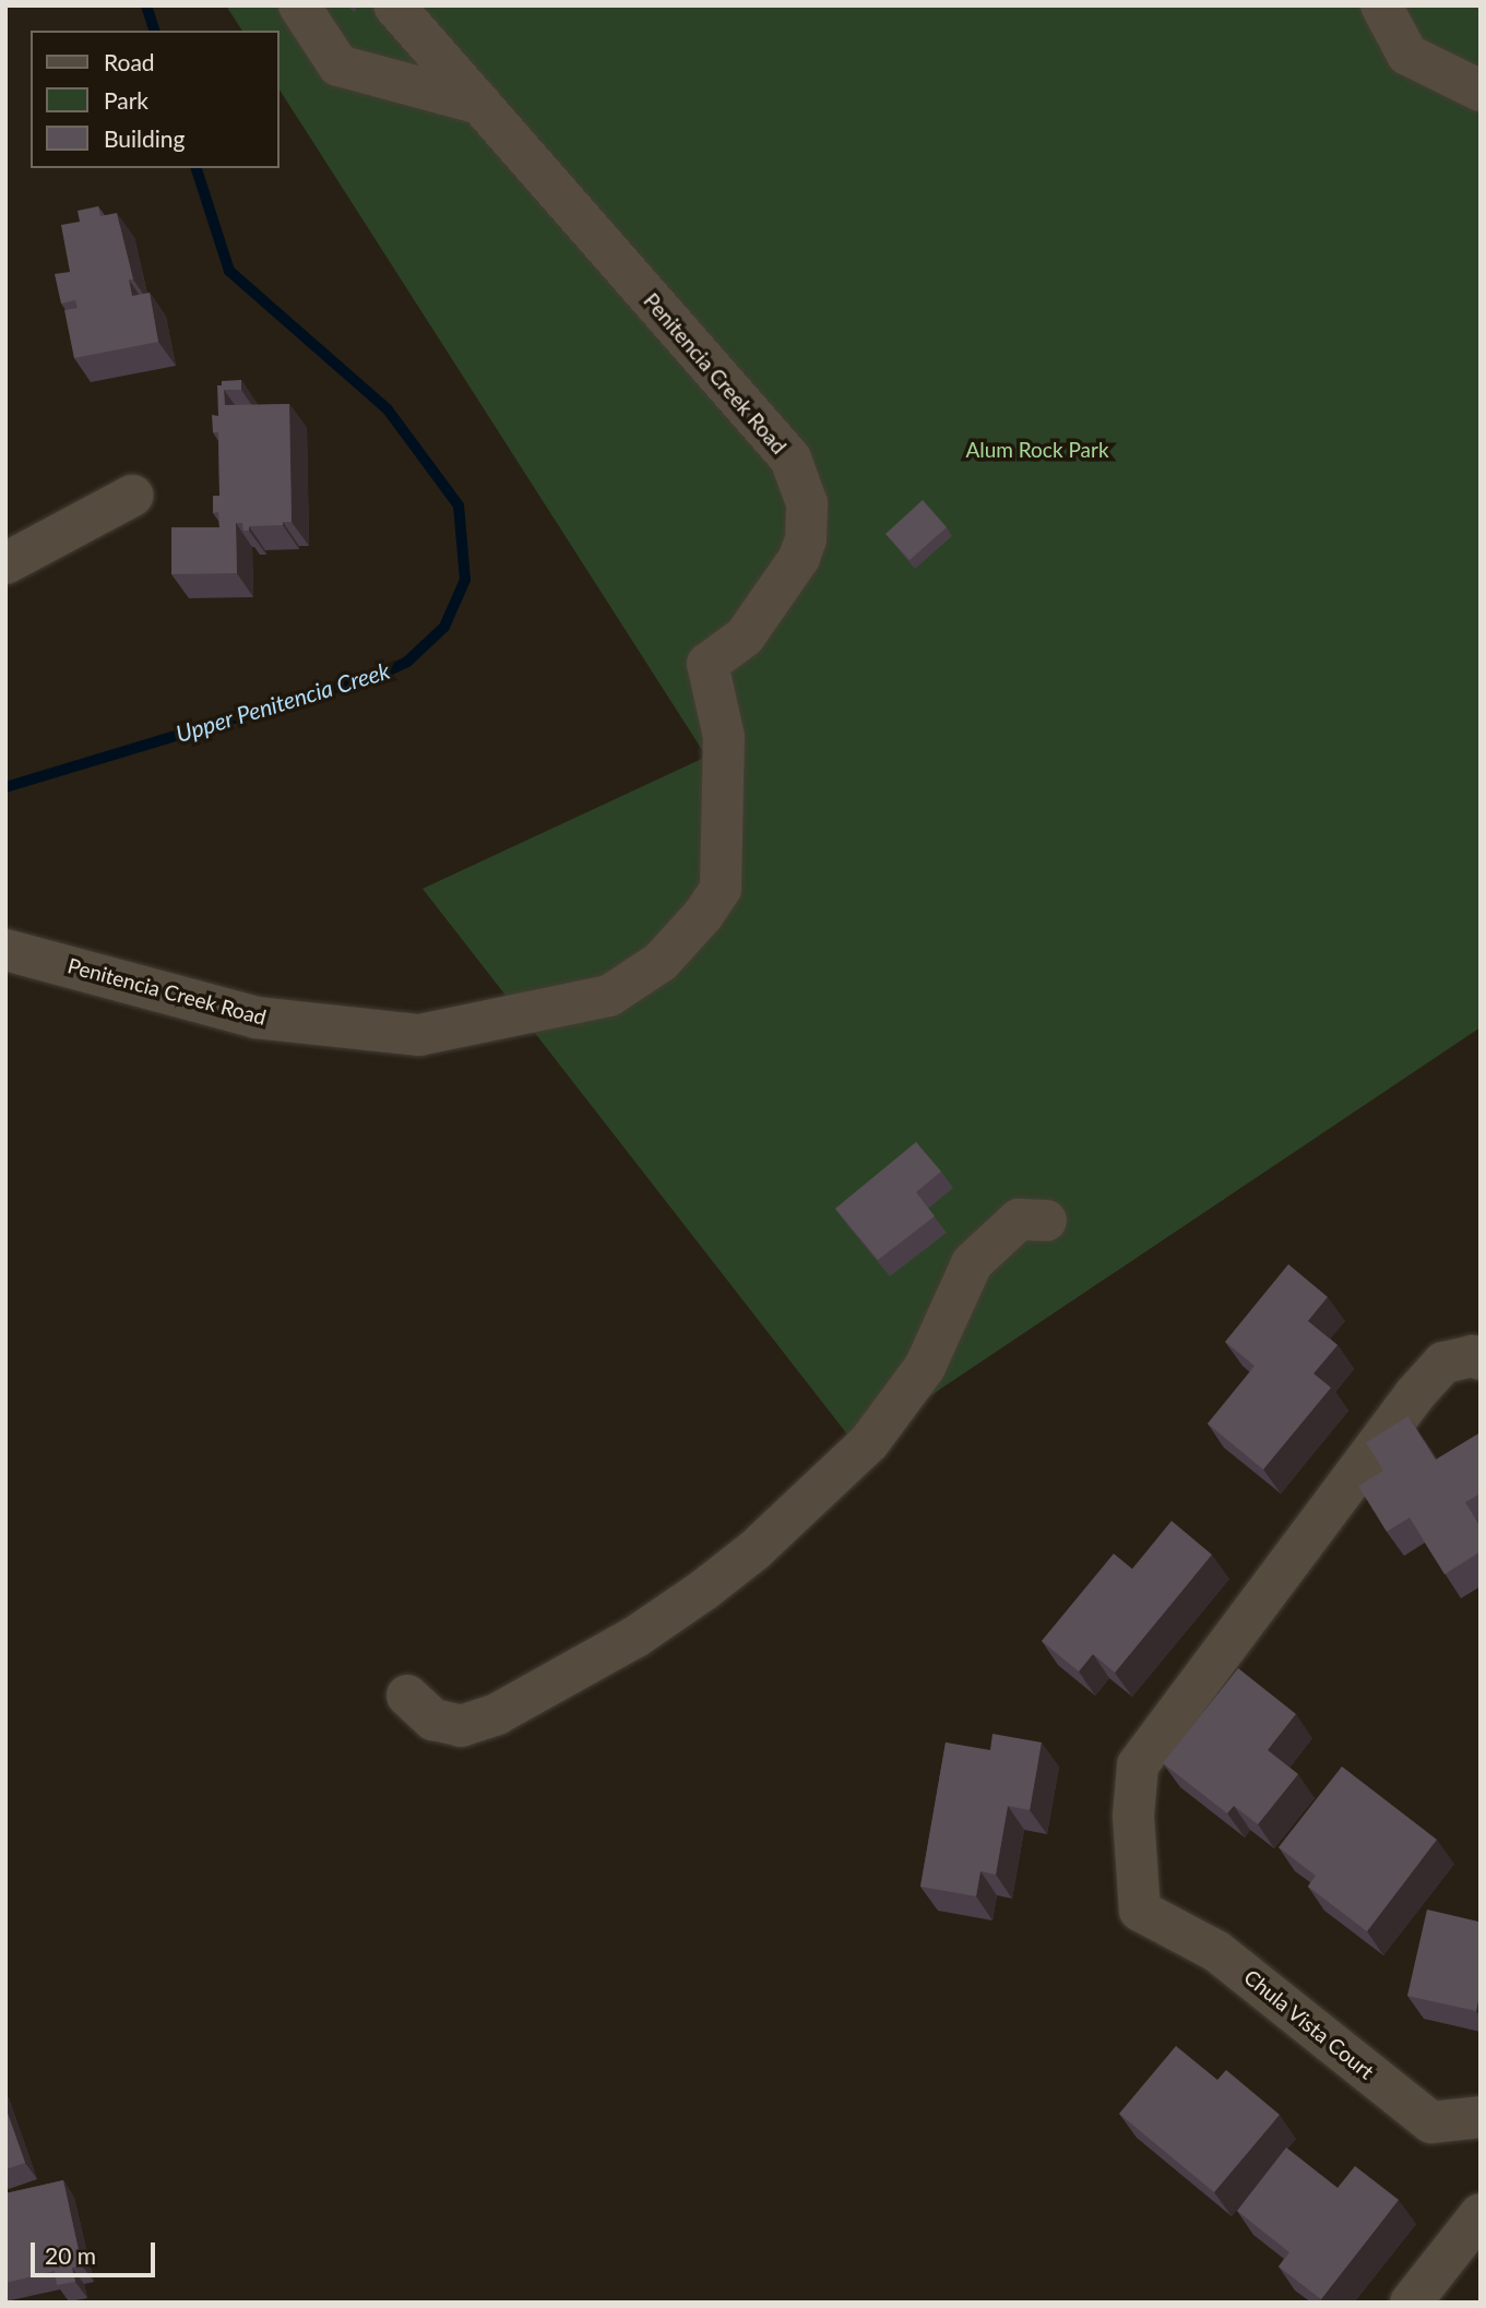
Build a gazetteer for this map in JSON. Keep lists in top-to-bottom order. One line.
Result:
{"streets":{"street":["Penitencia Creek Road","Chula Vista Court"]},"water":["Upper Penitencia Creek"],"parks":["Alum Rock Park"],"legend":["Road","Park","Building"],"scale_bar":"20 m"}
